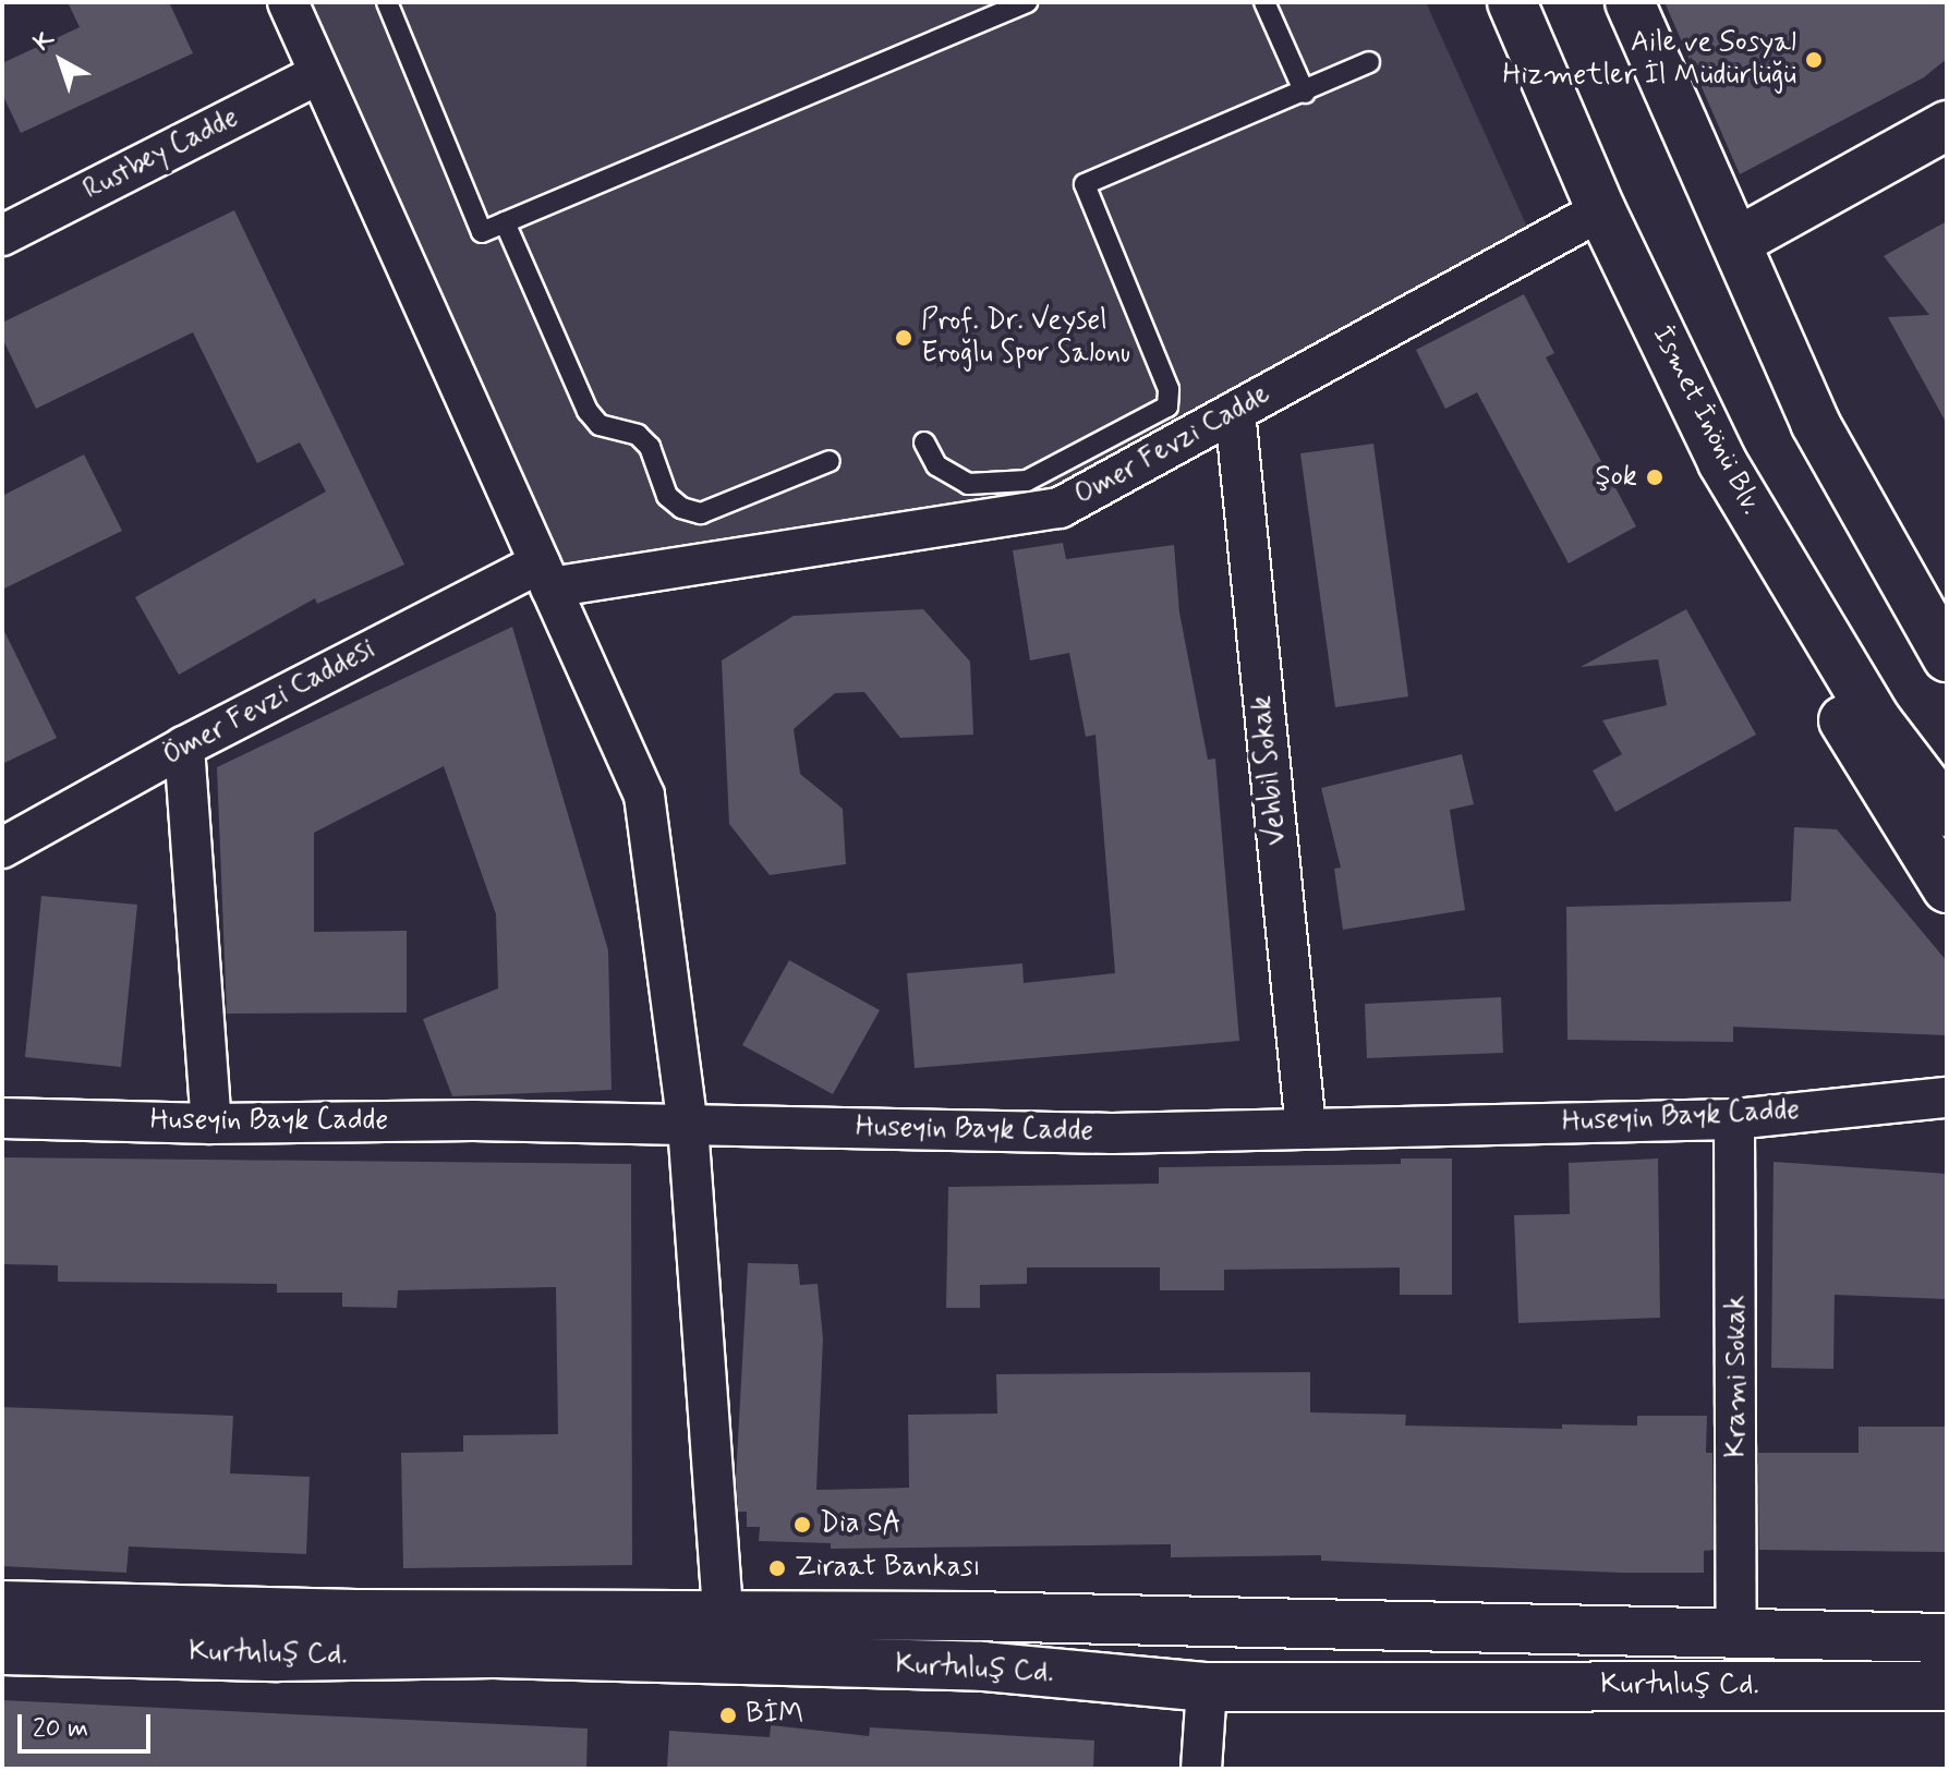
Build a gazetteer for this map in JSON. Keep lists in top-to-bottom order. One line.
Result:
{"streets":{"main road":["İsmet İnönü Blv.","Kurtuluş Cd."],"street":["Rustbey Cadde","Omer Fevzi Cadde","Ömer Fevzi Caddesi","Vehbil Sokak","Huseyin Bayk Cadde","Krami Sokak"]},"crossings":[["İsmet İnönü Blv.","Omer Fevzi Cadde"],["Omer Fevzi Cadde","Ömer Fevzi Caddesi"],["Omer Fevzi Cadde","Vehbil Sokak"],["Vehbil Sokak","Huseyin Bayk Cadde"],["Huseyin Bayk Cadde","Krami Sokak"],["Krami Sokak","Kurtuluş Cd."]],"places":["Aile ve Sosyal Hizmetler İl Müdürlüğü","Prof. Dr. Veysel Eroğlu Spor Salonu","Şok","Dia SA","Ziraat Bankası","BİM"],"scale_bar":"20 m","north":"top left"}
